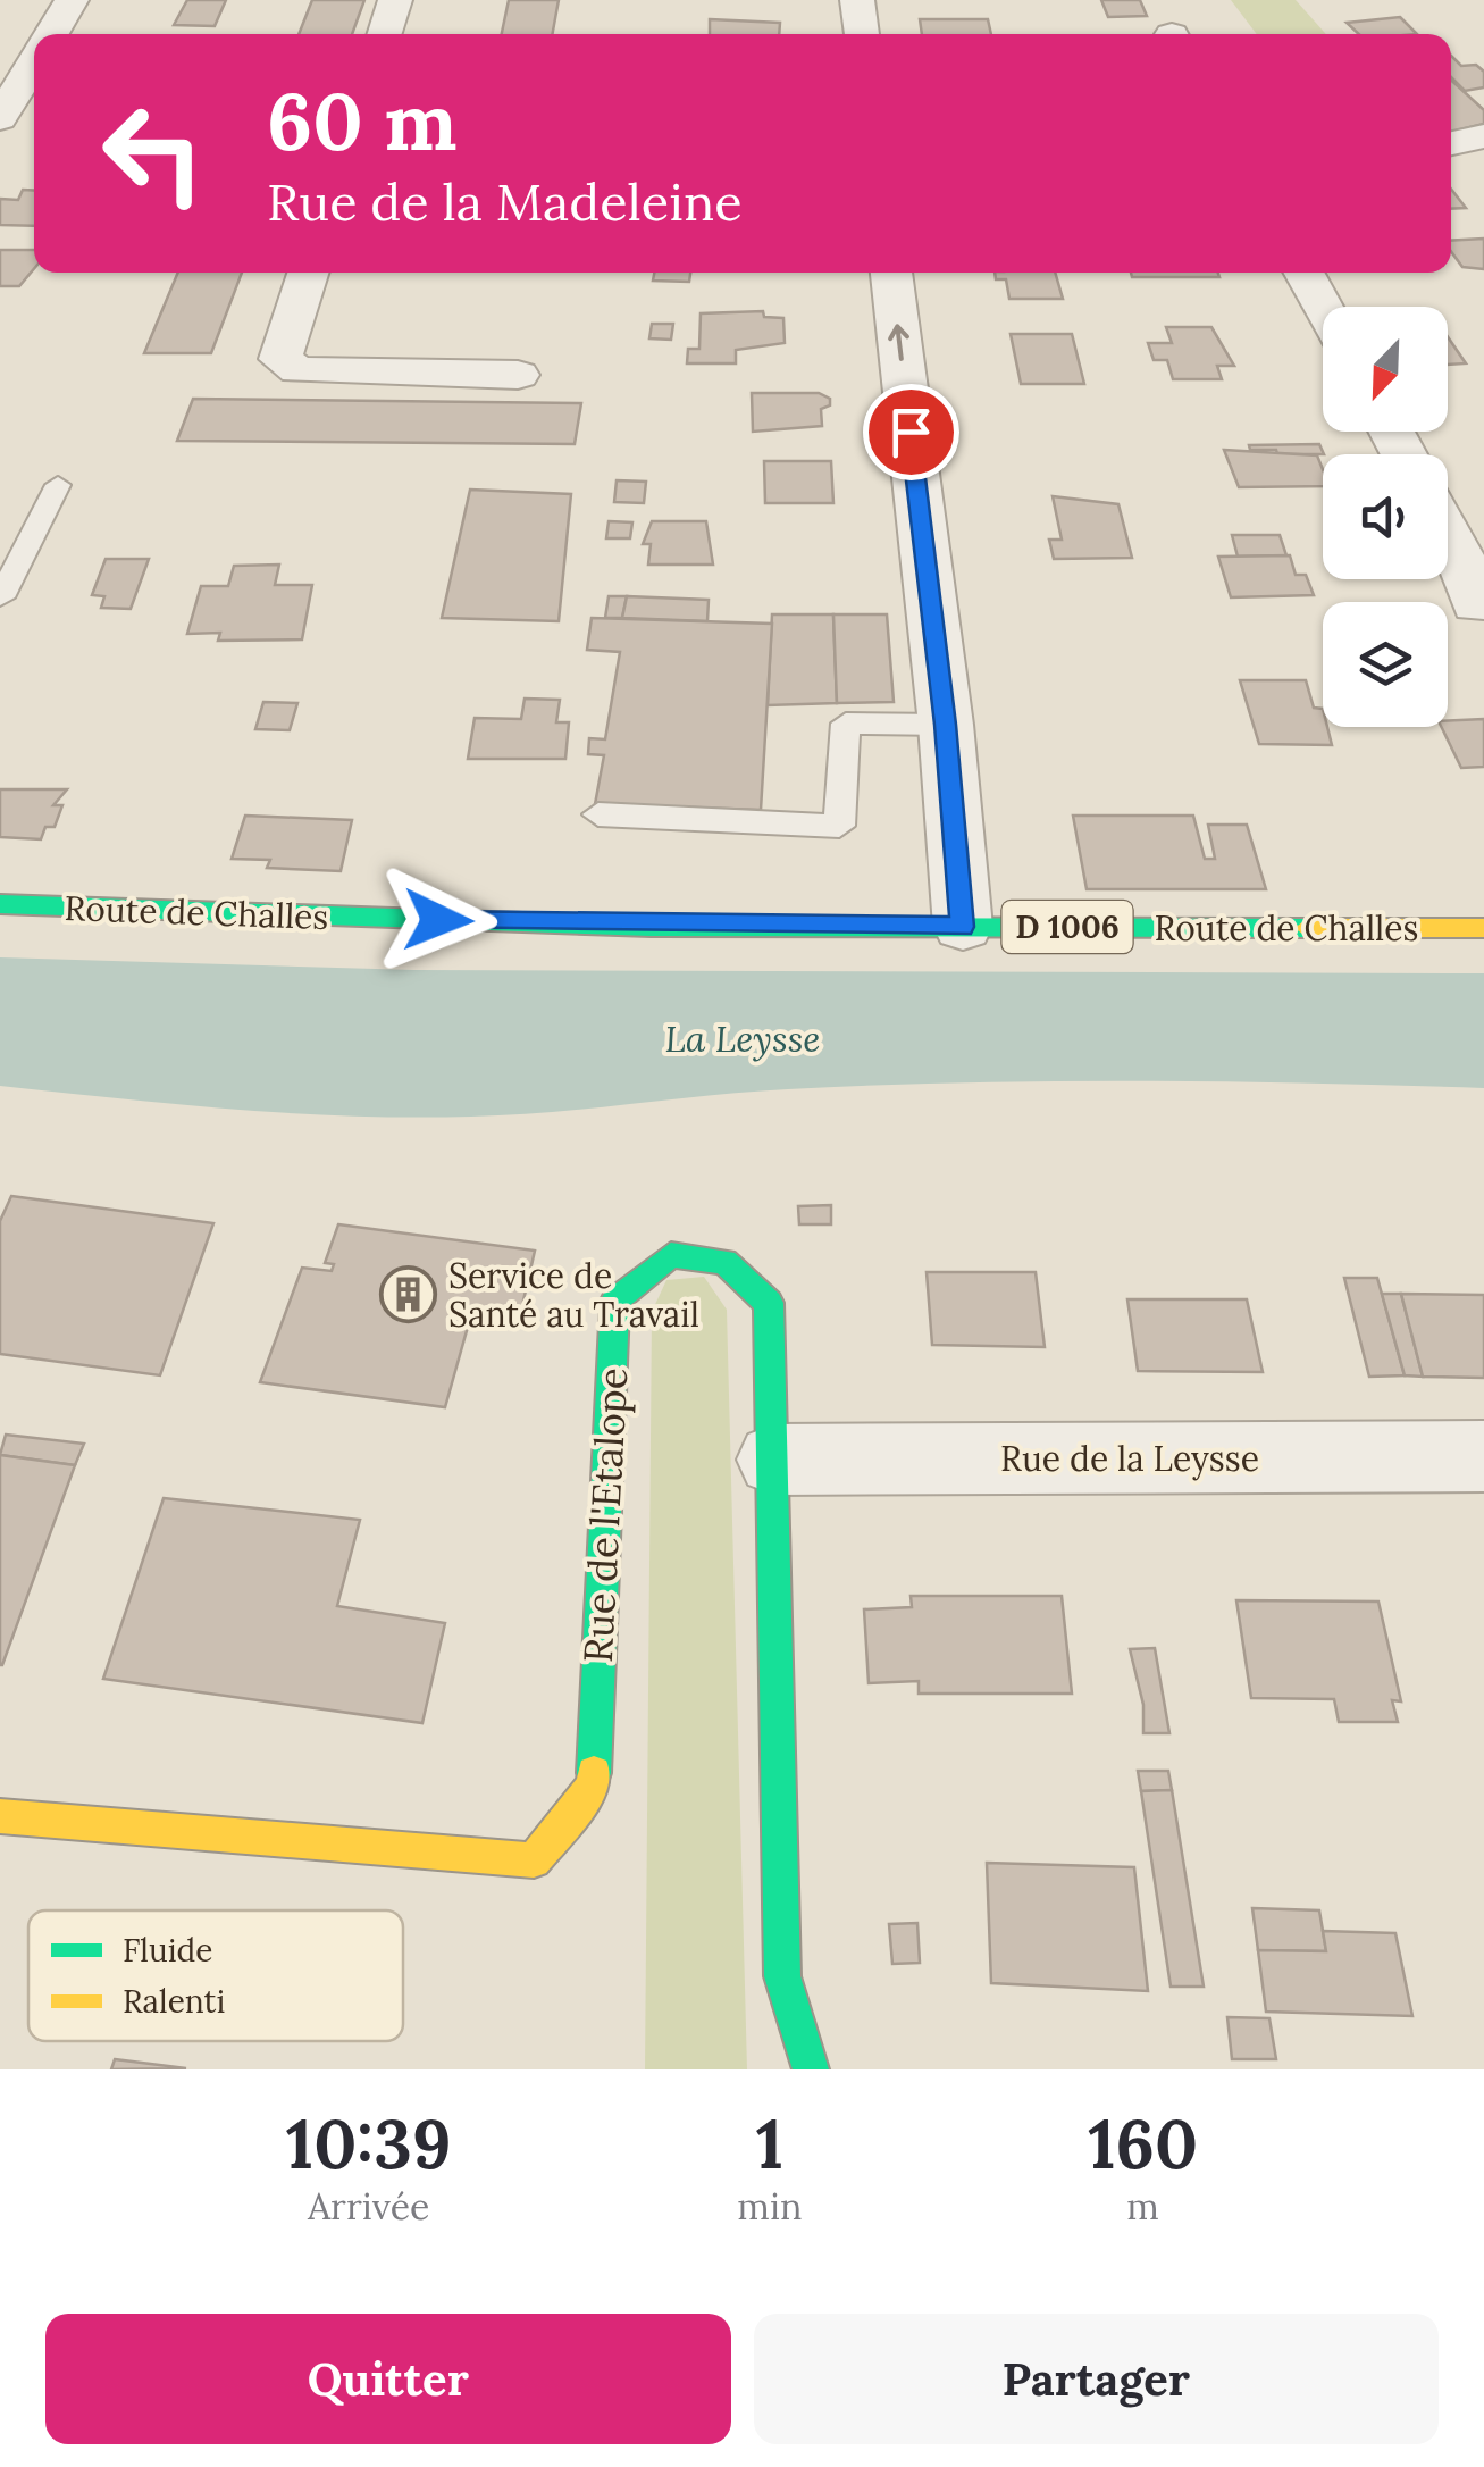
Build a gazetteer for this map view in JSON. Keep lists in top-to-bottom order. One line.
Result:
{"streets":{"street":["Route de Challes","D 1006","Rue de la Leysse","Rue de l'Etalope"]},"crossings":[["Rue de la Leysse","Rue de l'Etalope"]],"water":["La Leysse"],"places":{"building":["Service de Santé au Travail"]},"legend":["Fluide","Ralenti"],"north":"bottom left","page":{"turn":["60 m","Rue de la Madeleine"],"eta":["10:39","Arrivée","1","min","160","m"],"buttons":["Quitter","Partager"]}}
